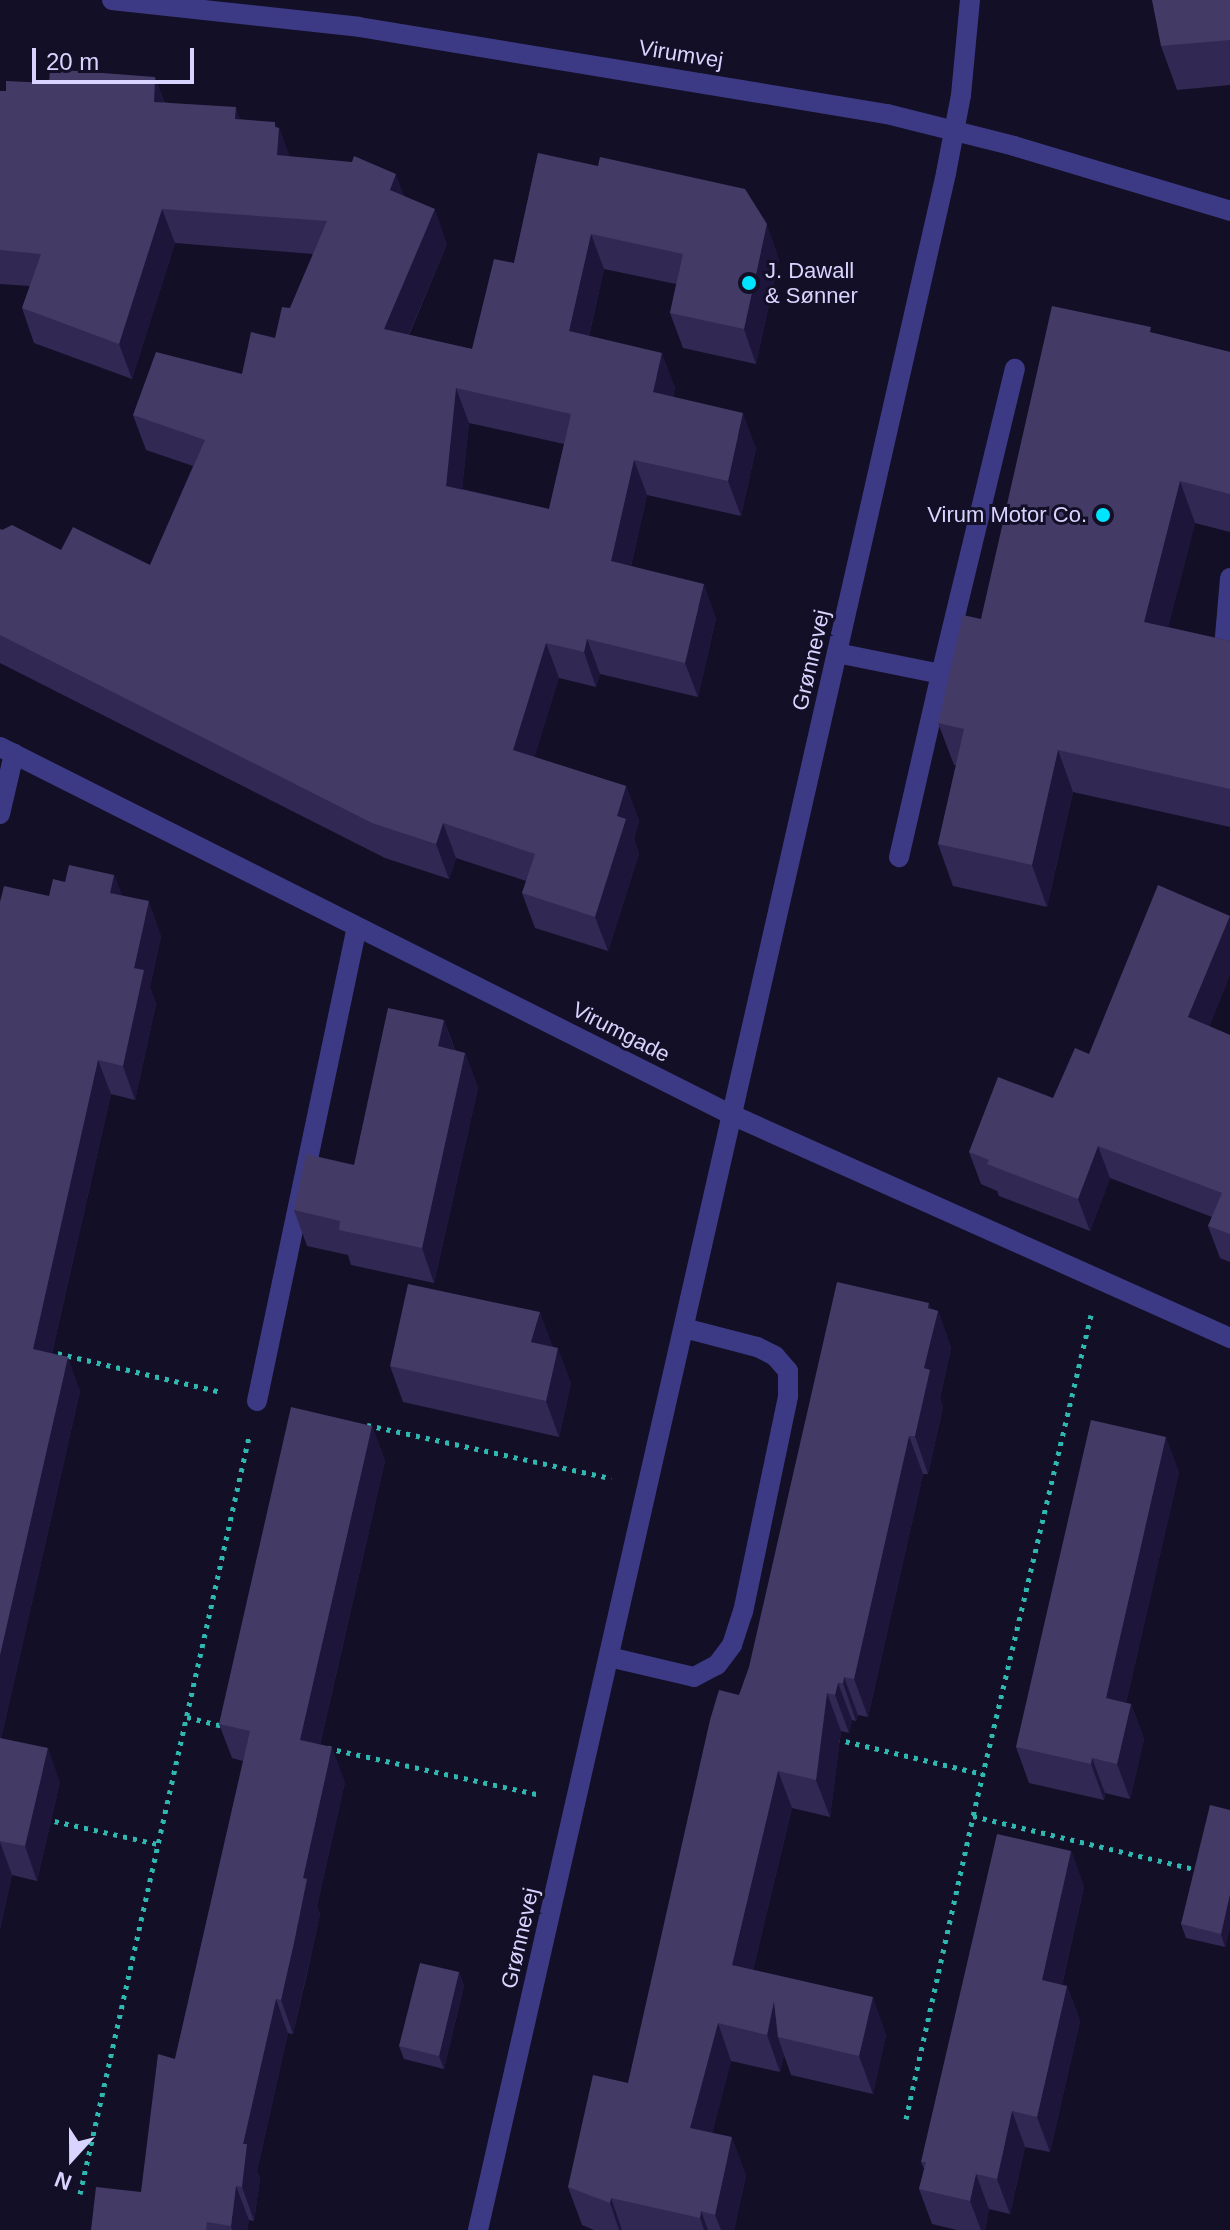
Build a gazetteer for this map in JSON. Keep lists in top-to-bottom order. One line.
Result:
{"streets":{"street":["Virumvej","Grønnevej","Virumgade"]},"crossings":[["Virumvej","Grønnevej"],["Grønnevej","Virumgade"]],"places":["J. Dawall & Sønner","Virum Motor Co."],"scale_bar":"20 m","north":"bottom"}
